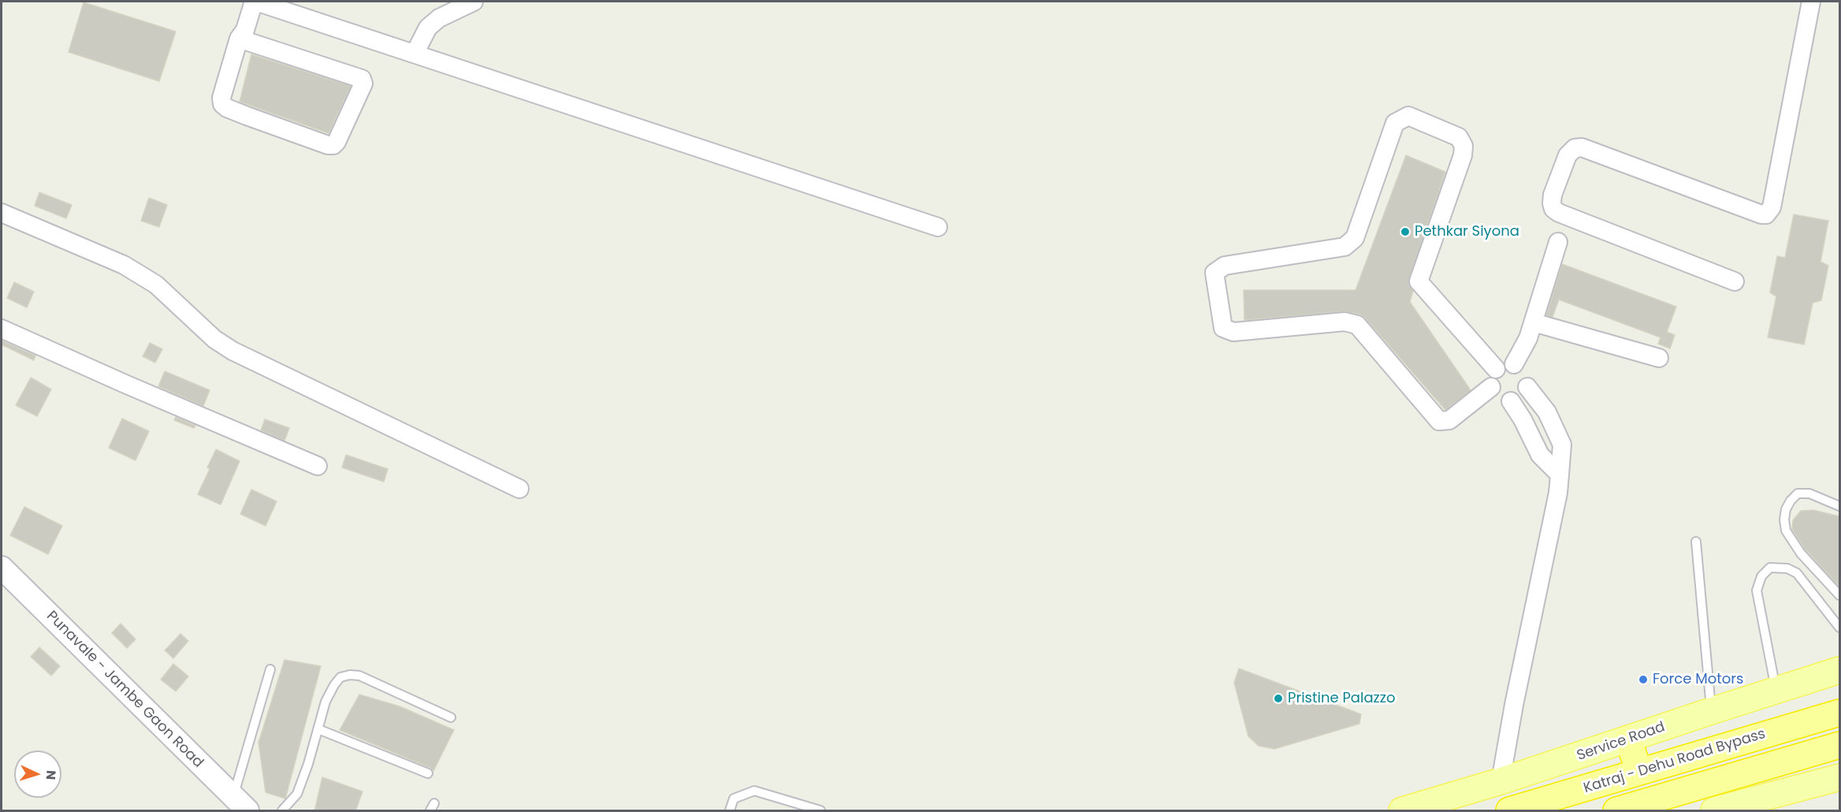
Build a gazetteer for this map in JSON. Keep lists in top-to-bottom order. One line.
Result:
{"streets":{"highway":["Katraj - Dehu Road Bypass"],"main road":["Service Road"],"street":["Punavale - Jambe Gaon Road"]},"places":["Pethkar Siyona","Force Motors","Pristine Palazzo"],"north":"right"}
